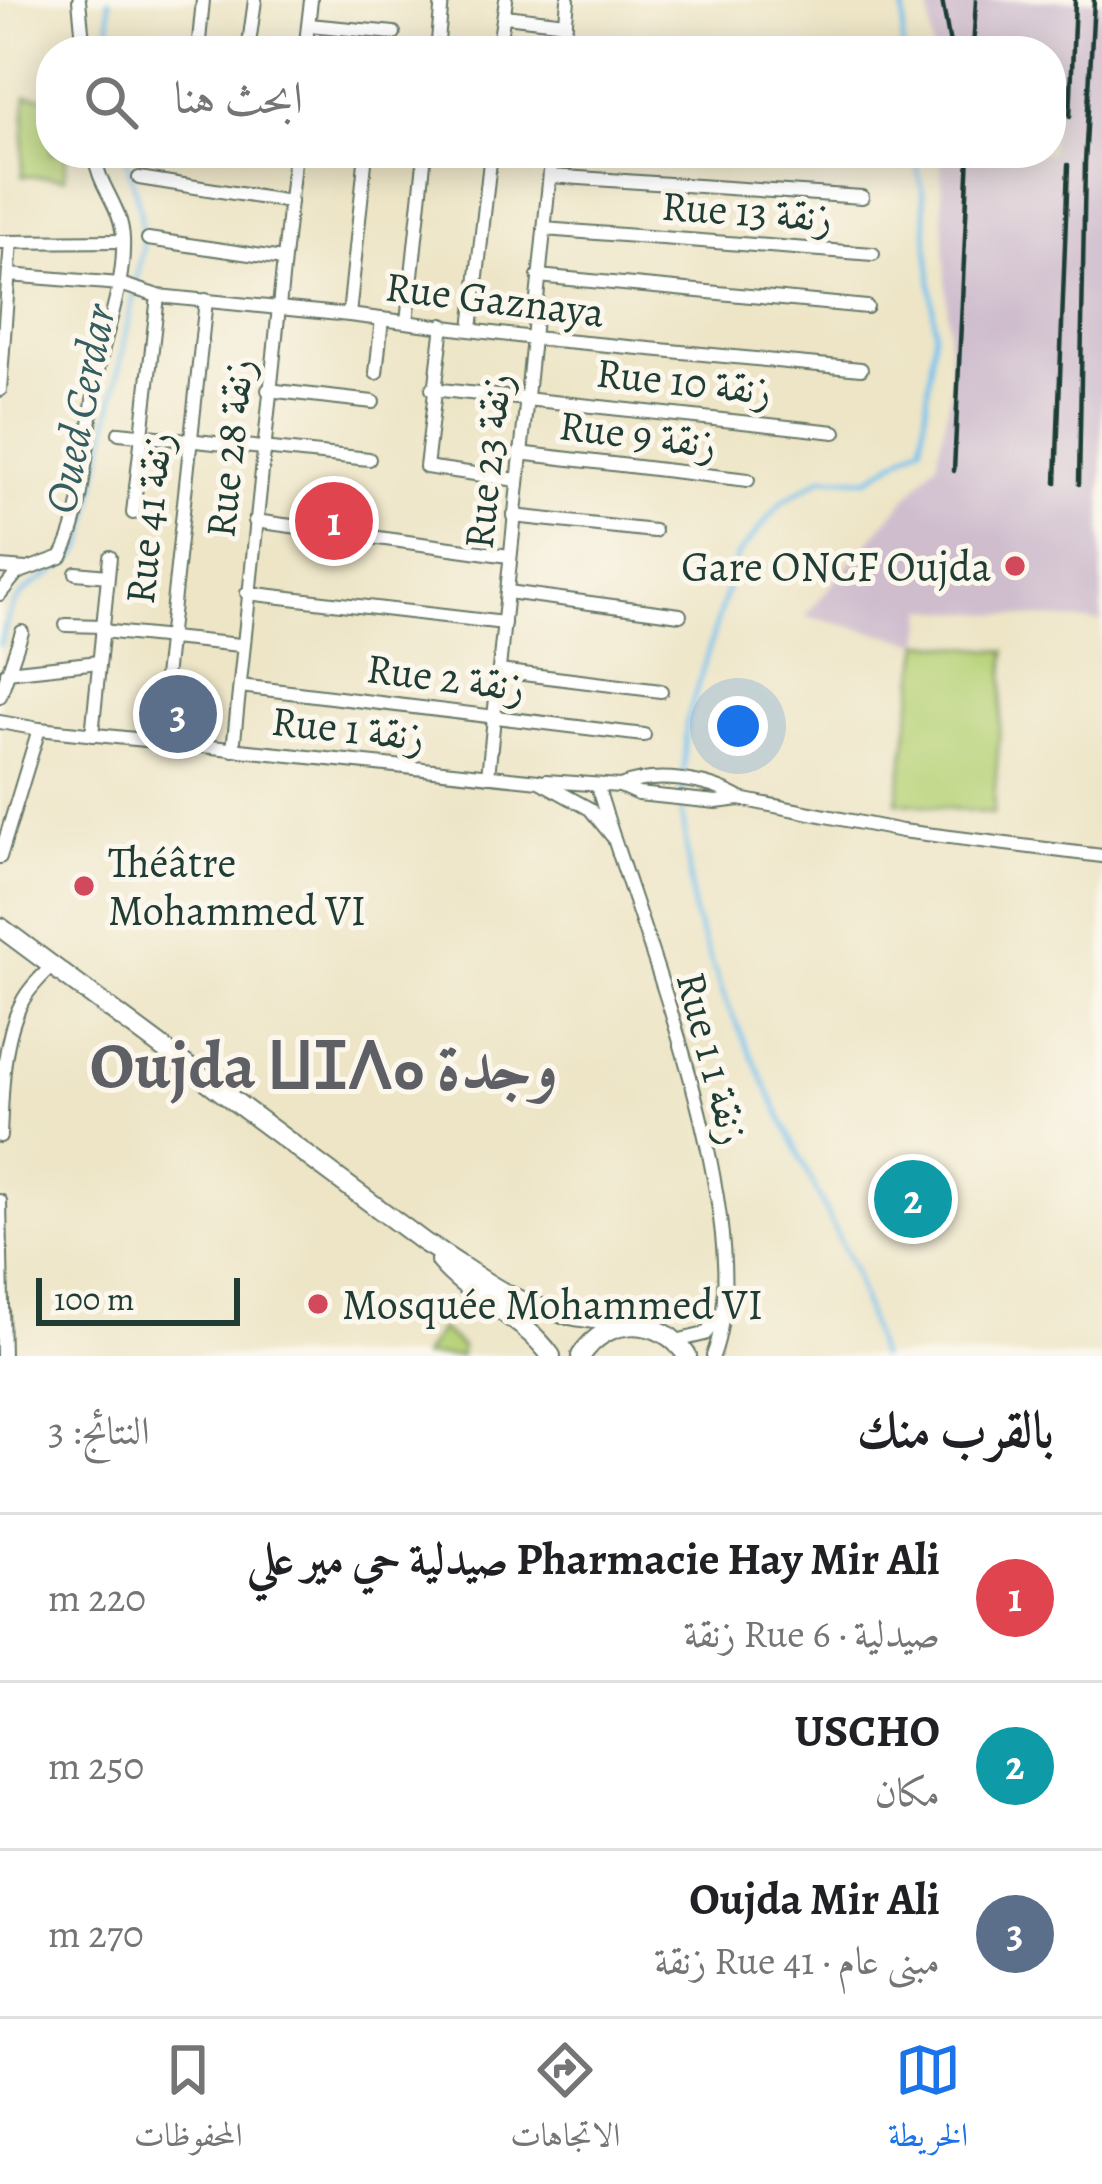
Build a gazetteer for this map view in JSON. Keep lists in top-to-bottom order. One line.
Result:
{"streets":{"street":["Rue 13 زنقة","Rue Gaznaya","Rue 10 زنقة","Rue 9 زنقة","Rue 28 زنقة","Rue 23 زنقة","Rue 41 زنقة","Rue 2 زنقة","Rue زنقة 1","Rue 1 زنقة 1"]},"crossings":[["Rue 13 زنقة","Rue 23 زنقة"],["Rue Gaznaya","Rue 28 زنقة"],["Rue Gaznaya","Rue 23 زنقة"],["Rue Gaznaya","Rue 41 زنقة"],["Rue 10 زنقة","Rue 23 زنقة"],["Rue 9 زنقة","Rue 23 زنقة"],["Rue 28 زنقة","Rue 2 زنقة"],["Rue 28 زنقة","Rue زنقة 1"],["Rue 23 زنقة","Rue 2 زنقة"],["Rue 23 زنقة","Rue زنقة 1"],["Rue 41 زنقة","Rue زنقة 1"]],"districts":["Oujda ⵡⵊⴷⴰ وجدة"],"water":["Oued Cerdar"],"places":["Gare ONCF Oujda","Théâtre Mohammed VI","Mosquée Mohammed VI"],"scale_bar":"100 m","page":{"search":"ابحث هنا","pins":["1","3","2"],"scale":"100 m","heading":["بالقرب منك","النتائج: 3"],"list":[{"mark":"1","name":"Pharmacie Hay Mir Ali صيدلية حي مير علي","note":"صيدلية · Rue 6 زنقة","value":"220 m"},{"mark":"2","name":"USCHO","note":"مكان","value":"250 m"},{"mark":"3","name":"Oujda Mir Ali","note":"مبنى عام · Rue 41 زنقة","value":"270 m"}],"nav":["الخريطة","الاتجاهات","المحفوظات"]}}
